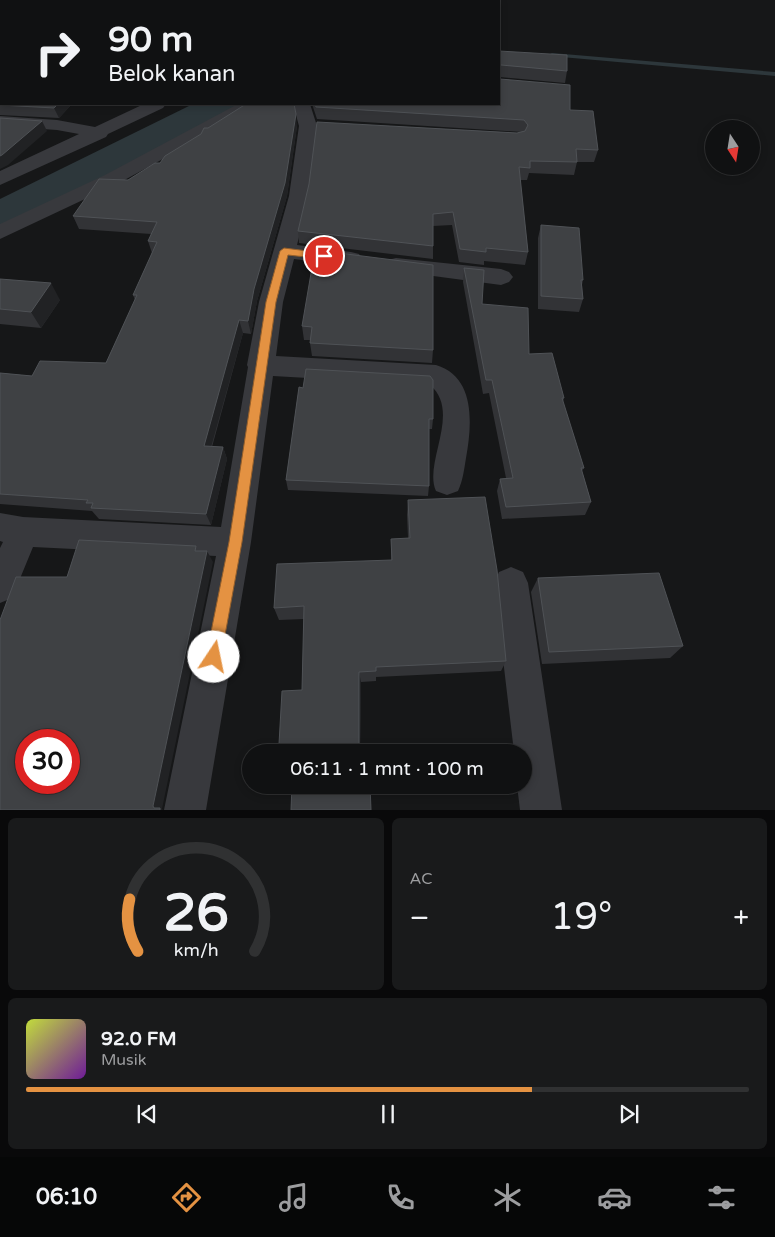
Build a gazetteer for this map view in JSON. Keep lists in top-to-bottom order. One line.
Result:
{"north":"bottom","page":{"turn":["90 m","Belok kanan"],"limit":"30","trip":"06:11 · 1 mnt · 100 m","tile":"AC","heat":["−","19°","+"],"song":["92.0 FM","Musik"],"tabs":"06:10","gauge":["26","km/h"]}}
